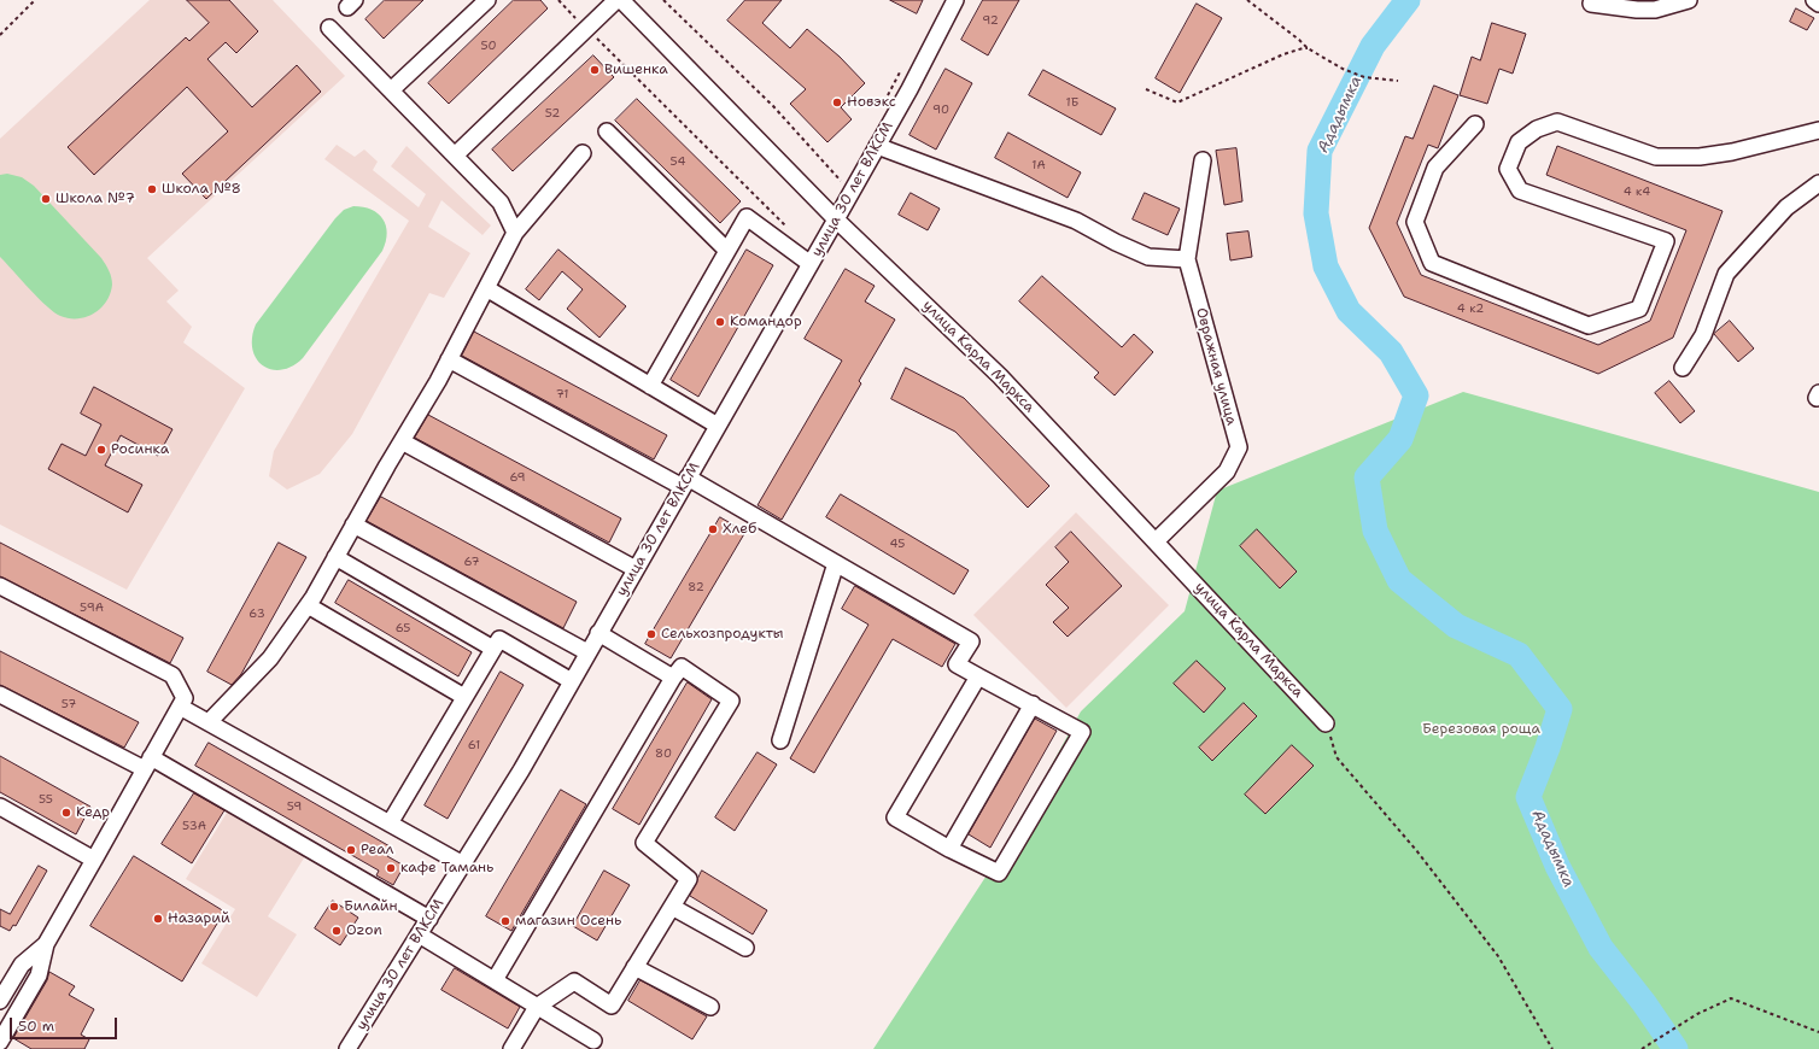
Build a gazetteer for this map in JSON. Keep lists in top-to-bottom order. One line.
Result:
{"streets":{"street":["улица 30 лет ВЛКСМ","улица Карла Маркса","Овражная улица"]},"crossings":[["улица 30 лет ВЛКСМ","улица Карла Маркса"],["улица Карла Маркса","Овражная улица"]],"water":["Ададымка"],"parks":["Березовая роща"],"places":["Вишенка","Новэкс","Школа №8","Школа №7","Командор","Росинка","Хлеб","Сельхозпродукты","Кедр","Реал","кафе Тамань","Билайн","Назарий","магазин Осень","Ozon"],"house_numbers":["92","50","1Б","90","52","54","1А","4 к4","4 к2","71","69","45","67","82","59А","63","65","57","61","80","55","59","53А"],"scale_bar":"50 m"}
